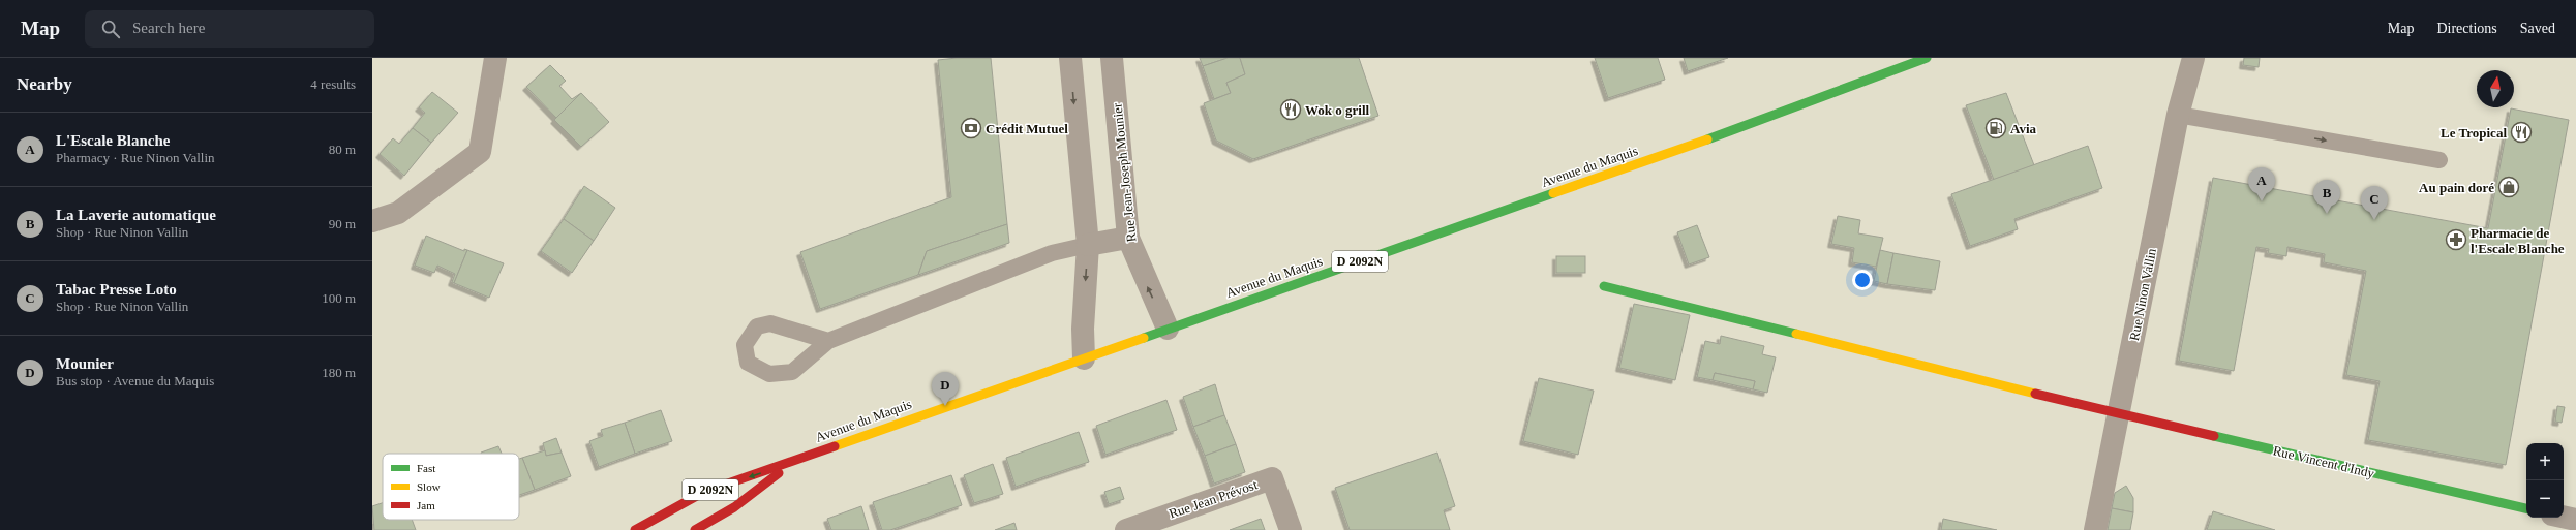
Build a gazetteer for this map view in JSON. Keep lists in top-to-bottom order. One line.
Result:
{"streets":{"main road":["Avenue du Maquis","D 2092N","Rue Vincent d'Indy"],"street":["Rue Jean-Joseph Mounier","Rue Ninon Vallin","Rue Jean Prévost"]},"crossings":[["Avenue du Maquis","Rue Jean-Joseph Mounier"],["Rue Ninon Vallin","Rue Vincent d'Indy"]],"places":{"restaurant":["Wok o grill","Le Tropical"],"bank":["Crédit Mutuel"],"fuel station":["Avia"],"shop":["Au pain doré"],"pharmacy":["Pharmacie de l'Escale Blanche"]},"legend":["Fast","Slow","Jam"],"north":"top","page":{"header":"Map","search":"Search here","nav":["Map","Directions","Saved"],"heading":["Nearby","4 results"],"list":[{"mark":"A","name":"L'Escale Blanche","note":"Pharmacy · Rue Ninon Vallin","value":"80 m"},{"mark":"B","name":"La Laverie automatique","note":"Shop · Rue Ninon Vallin","value":"90 m"},{"mark":"C","name":"Tabac Presse Loto","note":"Shop · Rue Ninon Vallin","value":"100 m"},{"mark":"D","name":"Mounier","note":"Bus stop · Avenue du Maquis","value":"180 m"}],"pins":["A","B","C","D"],"map_buttons":["+","−"]}}
